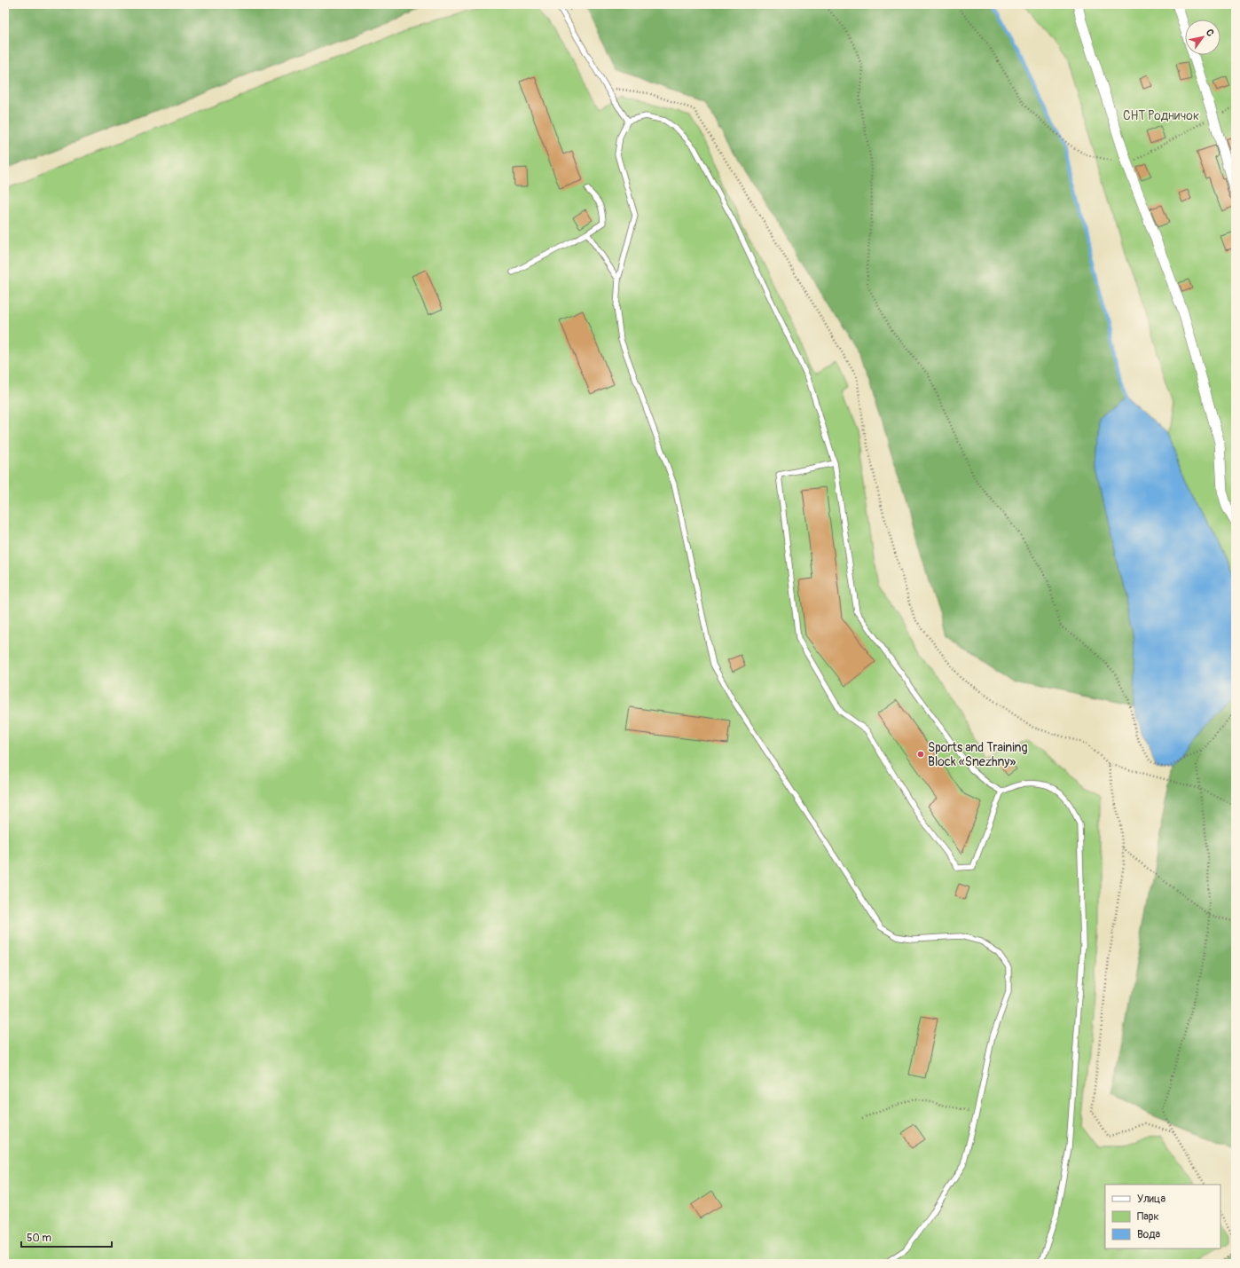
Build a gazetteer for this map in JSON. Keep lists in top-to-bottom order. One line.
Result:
{"parks":["СНТ Родничок"],"places":["Sports and Training Block «Snezhny»"],"legend":["Улица","Парк","Вода"],"scale_bar":"50 m","north":"top right"}
